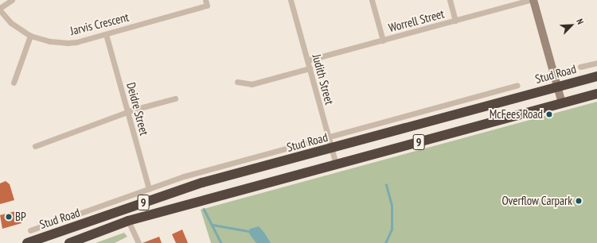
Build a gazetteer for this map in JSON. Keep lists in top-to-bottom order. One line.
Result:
{"streets":{"highway":["Stud Road","9"],"street":["Worrell Street","Jarvis Crescent","Judith Street","Deidre Street"]},"crossings":[["Worrell Street","Judith Street"],["Jarvis Crescent","Deidre Street"],["Stud Road","Judith Street"],["Stud Road","Deidre Street"],["Judith Street","9"]],"places":["McFees Road","Overflow Carpark","BP"],"north":"top right"}
